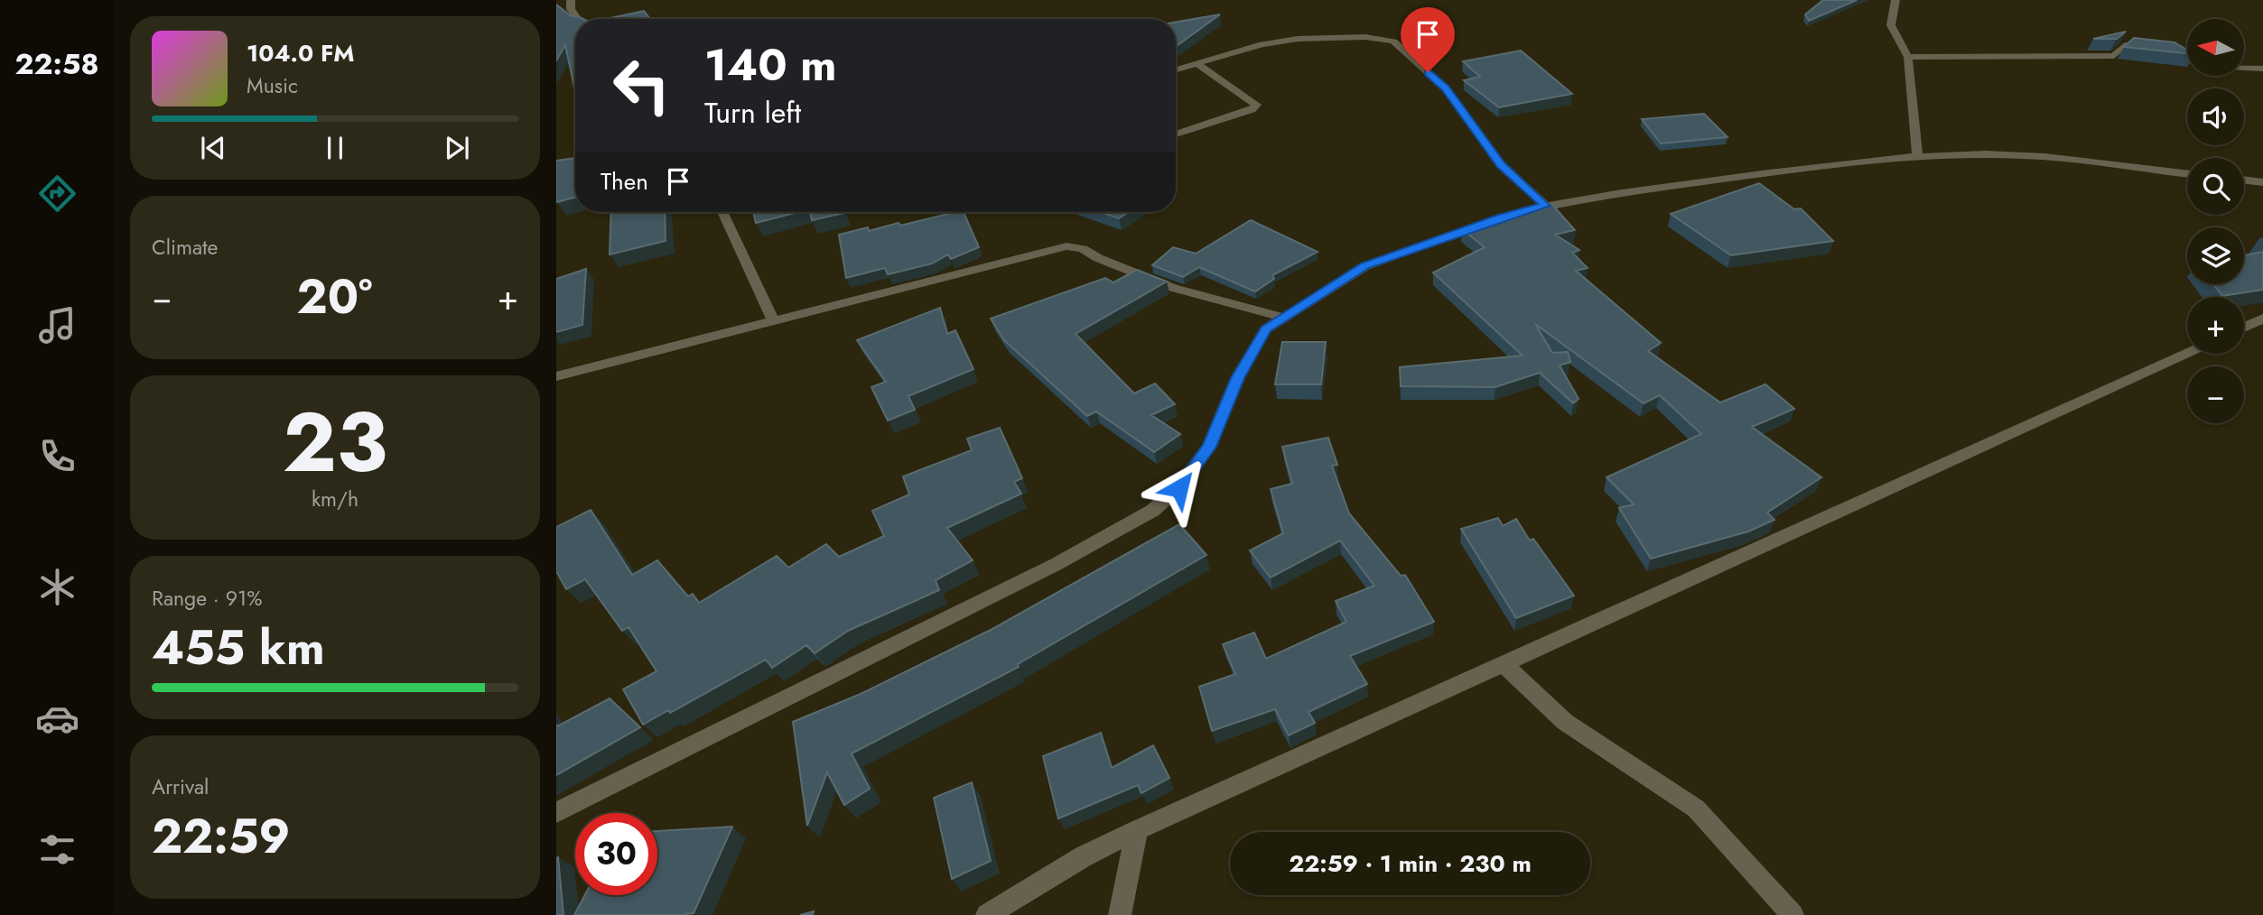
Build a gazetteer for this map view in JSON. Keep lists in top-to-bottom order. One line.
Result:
{"north":"left","page":{"tabs":"22:58","map_buttons":["+","−"],"turn":["140 m","Turn left"],"song":["104.0 FM","Music"],"then":"Then","tile":["Climate",["23","km/h"],["Range · 91%","455 km"],["Arrival","22:59"]],"heat":["−","20°","+"],"limit":"30","trip":"22:59 · 1 min · 230 m"}}
